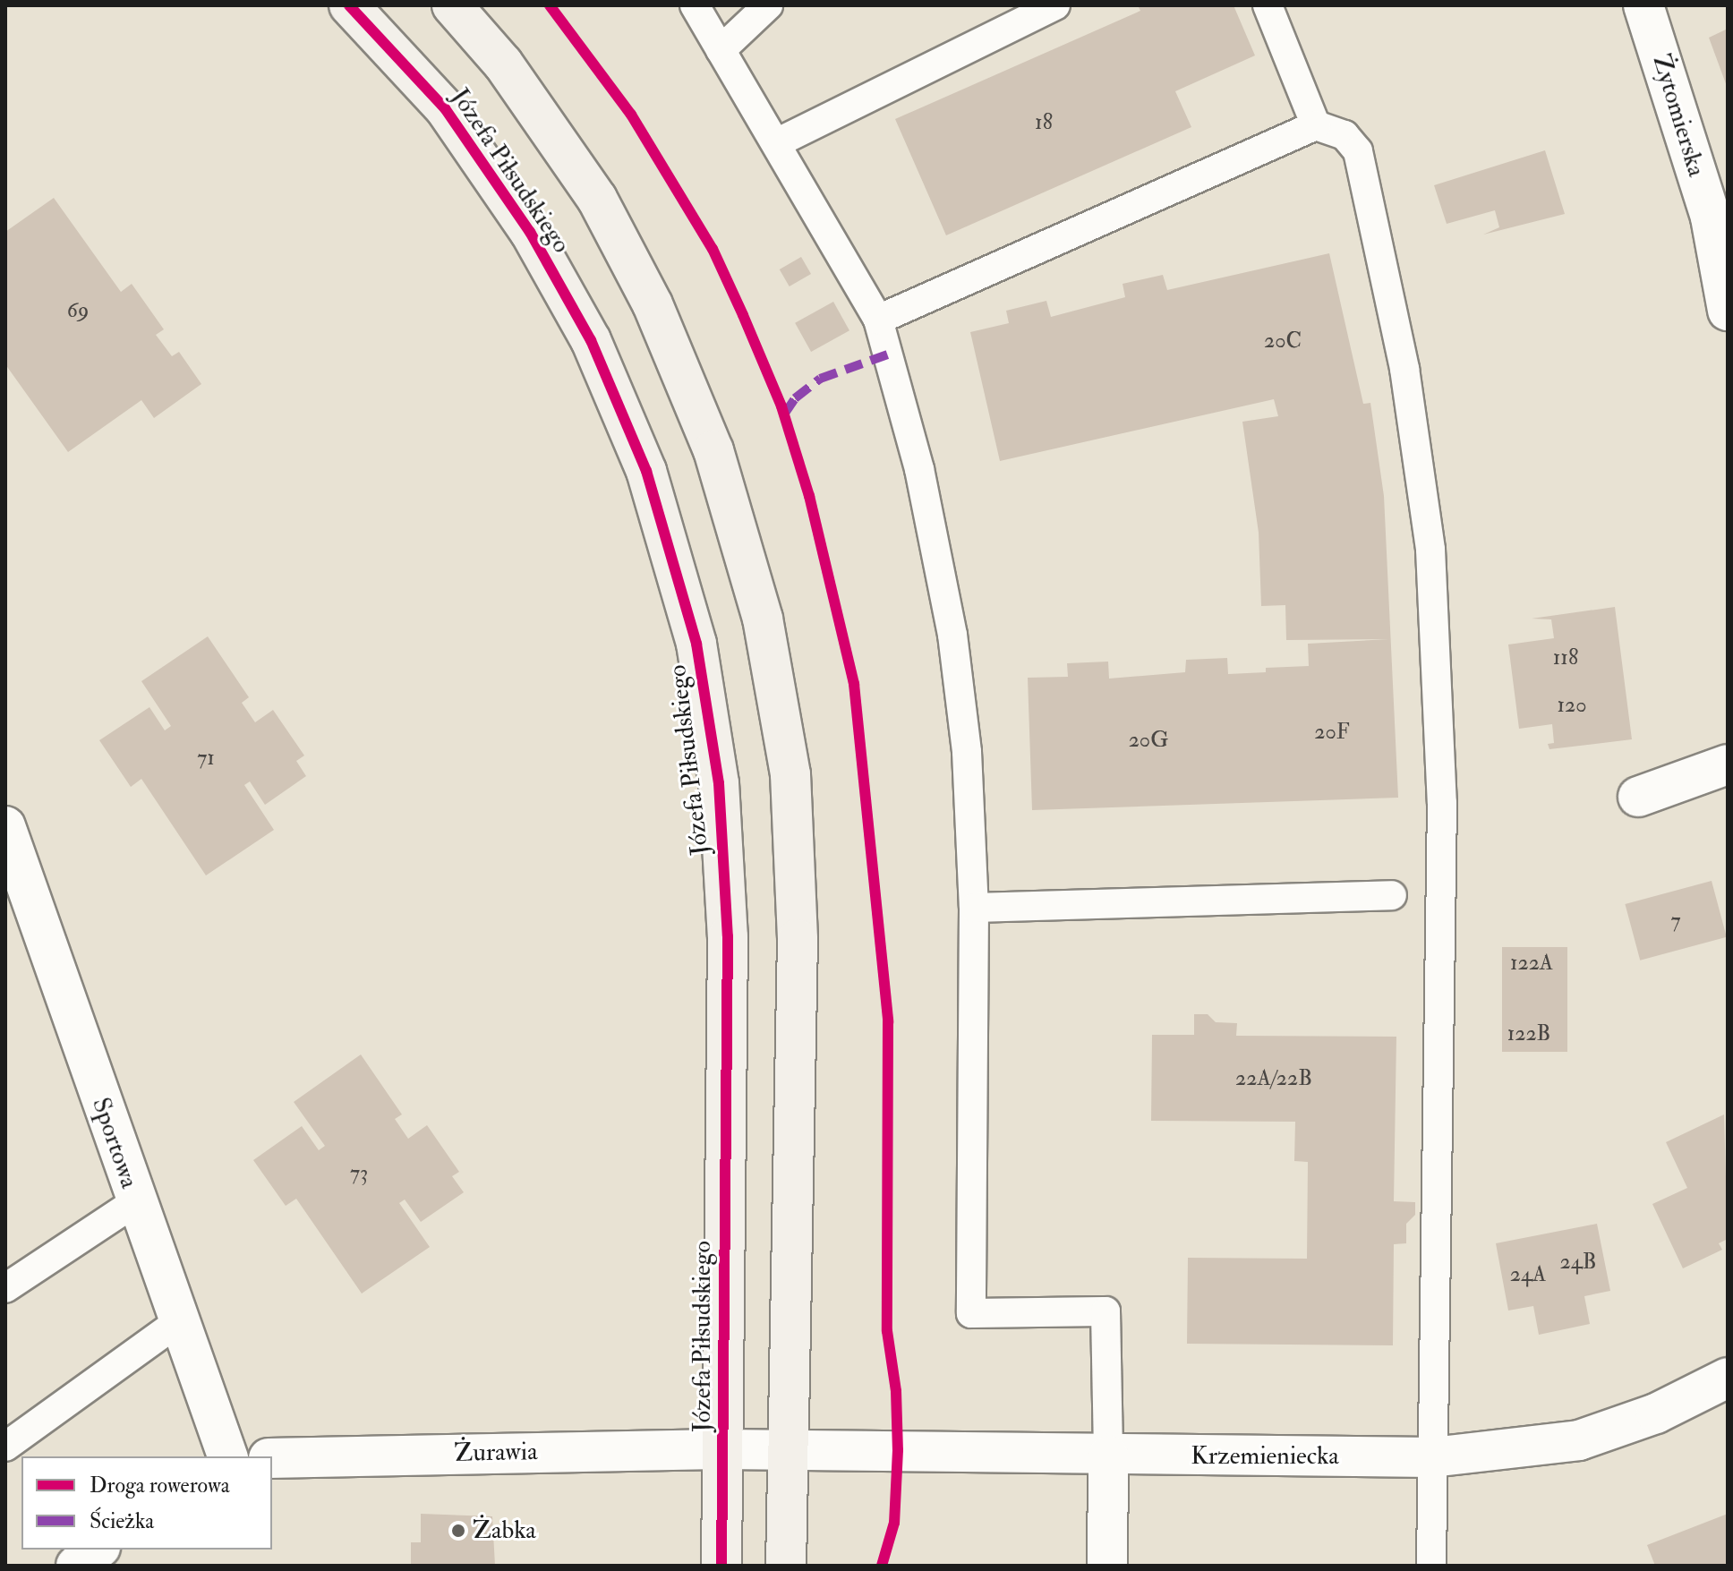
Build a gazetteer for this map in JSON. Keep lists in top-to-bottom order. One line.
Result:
{"streets":{"street":["Żytomierska","Józefa Piłsudskiego","Sportowa","Żurawia","Krzemieniecka"]},"crossings":[["Józefa Piłsudskiego","Żurawia"],["Żurawia","Krzemieniecka"]],"places":["Żabka"],"house_numbers":["18","69","20C","118","120","20F","20G","71","7","122A","122B","22A/22B","73","24B","24A"],"legend":["Droga rowerowa","Ścieżka"]}
